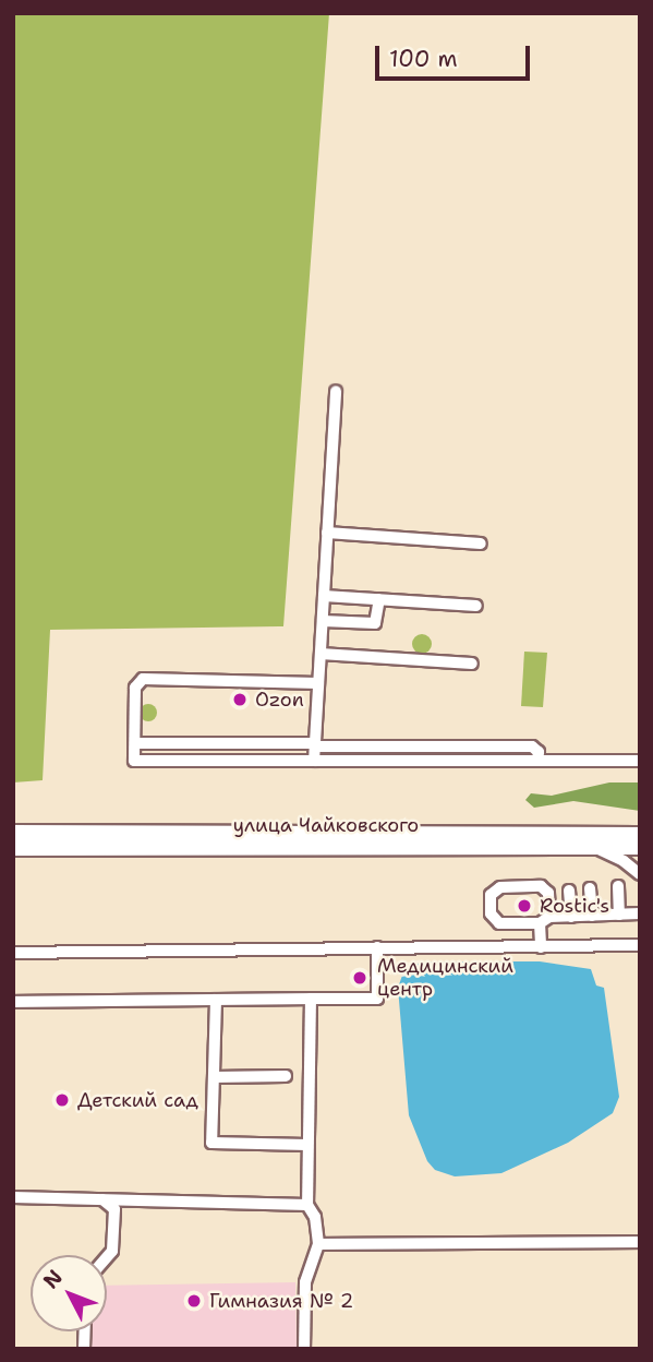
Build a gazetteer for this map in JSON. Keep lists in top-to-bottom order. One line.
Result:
{"streets":{"highway":["улица Чайковского"]},"places":["Ozon","Rostic's","Медицинский центр","Детский сад","Гимназия № 2"],"scale_bar":"100 m","north":"top left"}
